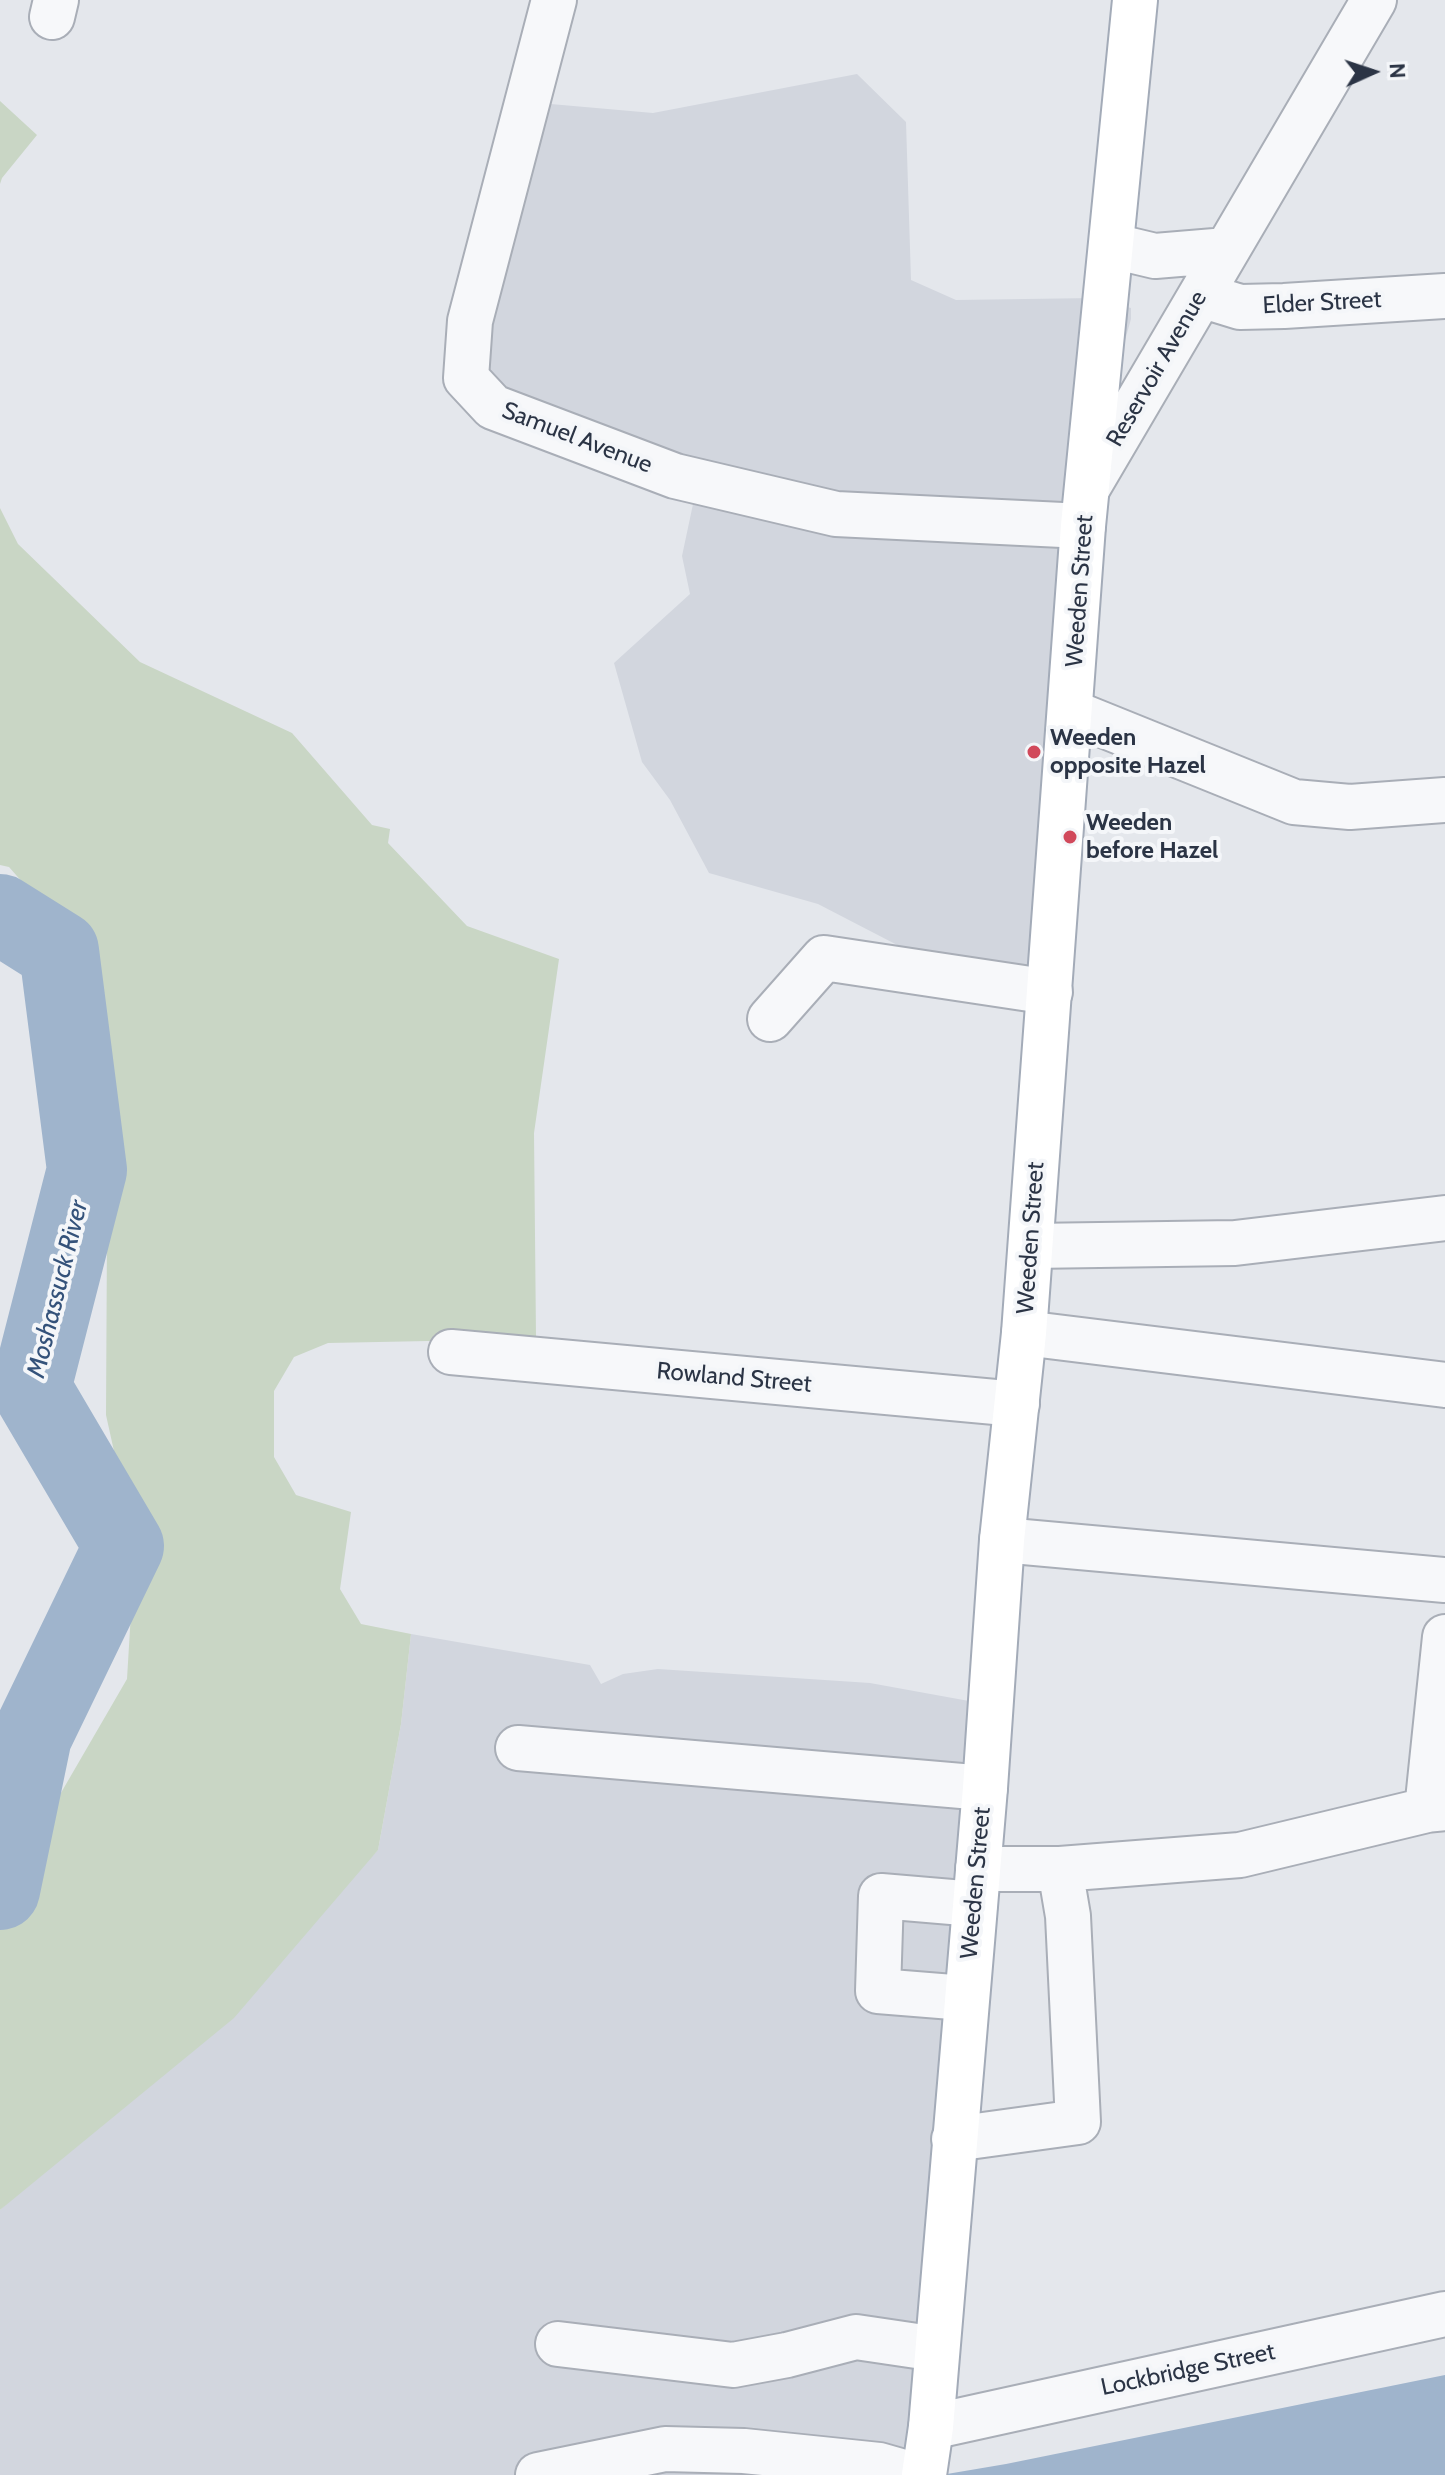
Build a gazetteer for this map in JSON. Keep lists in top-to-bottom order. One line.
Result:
{"streets":{"main road":["Weeden Street"],"street":["Elder Street","Reservoir Avenue","Samuel Avenue","Rowland Street","Lockbridge Street"]},"crossings":[["Elder Street","Reservoir Avenue"],["Reservoir Avenue","Samuel Avenue"],["Reservoir Avenue","Weeden Street"],["Samuel Avenue","Weeden Street"],["Weeden Street","Rowland Street"],["Weeden Street","Lockbridge Street"]],"water":["Moshassuck River"],"places":["Weeden opposite Hazel","Weeden before Hazel"],"north":"right"}
